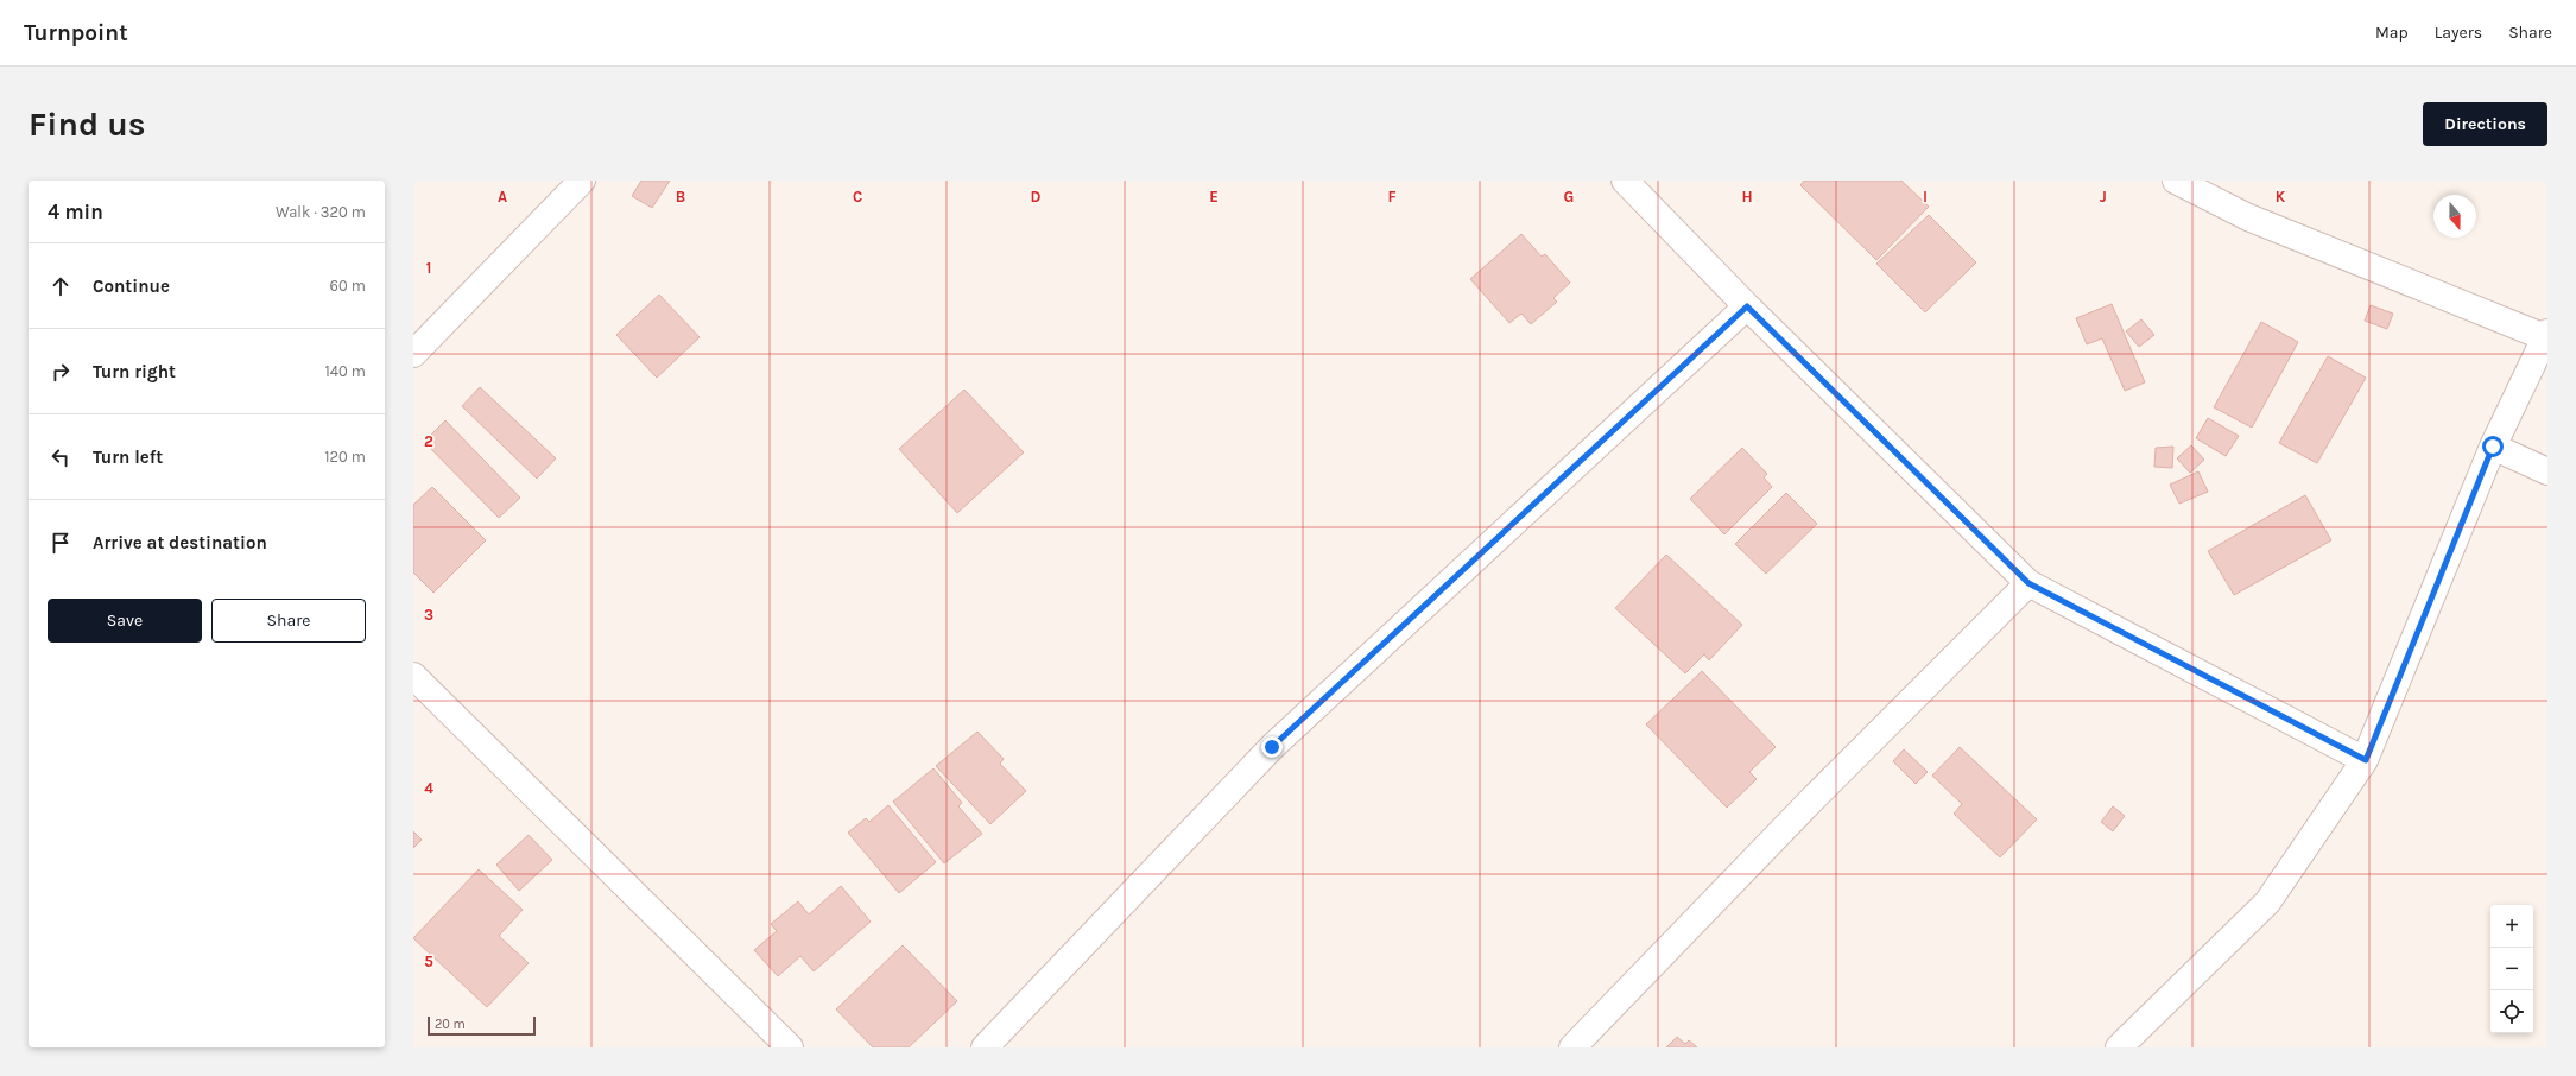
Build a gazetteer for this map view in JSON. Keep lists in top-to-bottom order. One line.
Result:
{"scale_bar":"20 m","north":"bottom","page":{"header":"Turnpoint","nav":["Map","Layers","Share"],"buttons":["Directions",["Save","Share"]],"title":"Find us","heading":["4 min","Walk · 320 m"],"list":[["Continue","60 m"],["Turn right","140 m"],["Turn left","120 m"],"Arrive at destination"],"map_buttons":["+","−"],"scale":"20 m"},"grid":{"columns":["A","B","C","D","E","F","G","H","I","J","K"],"rows":["1","2","3","4","5"]}}
